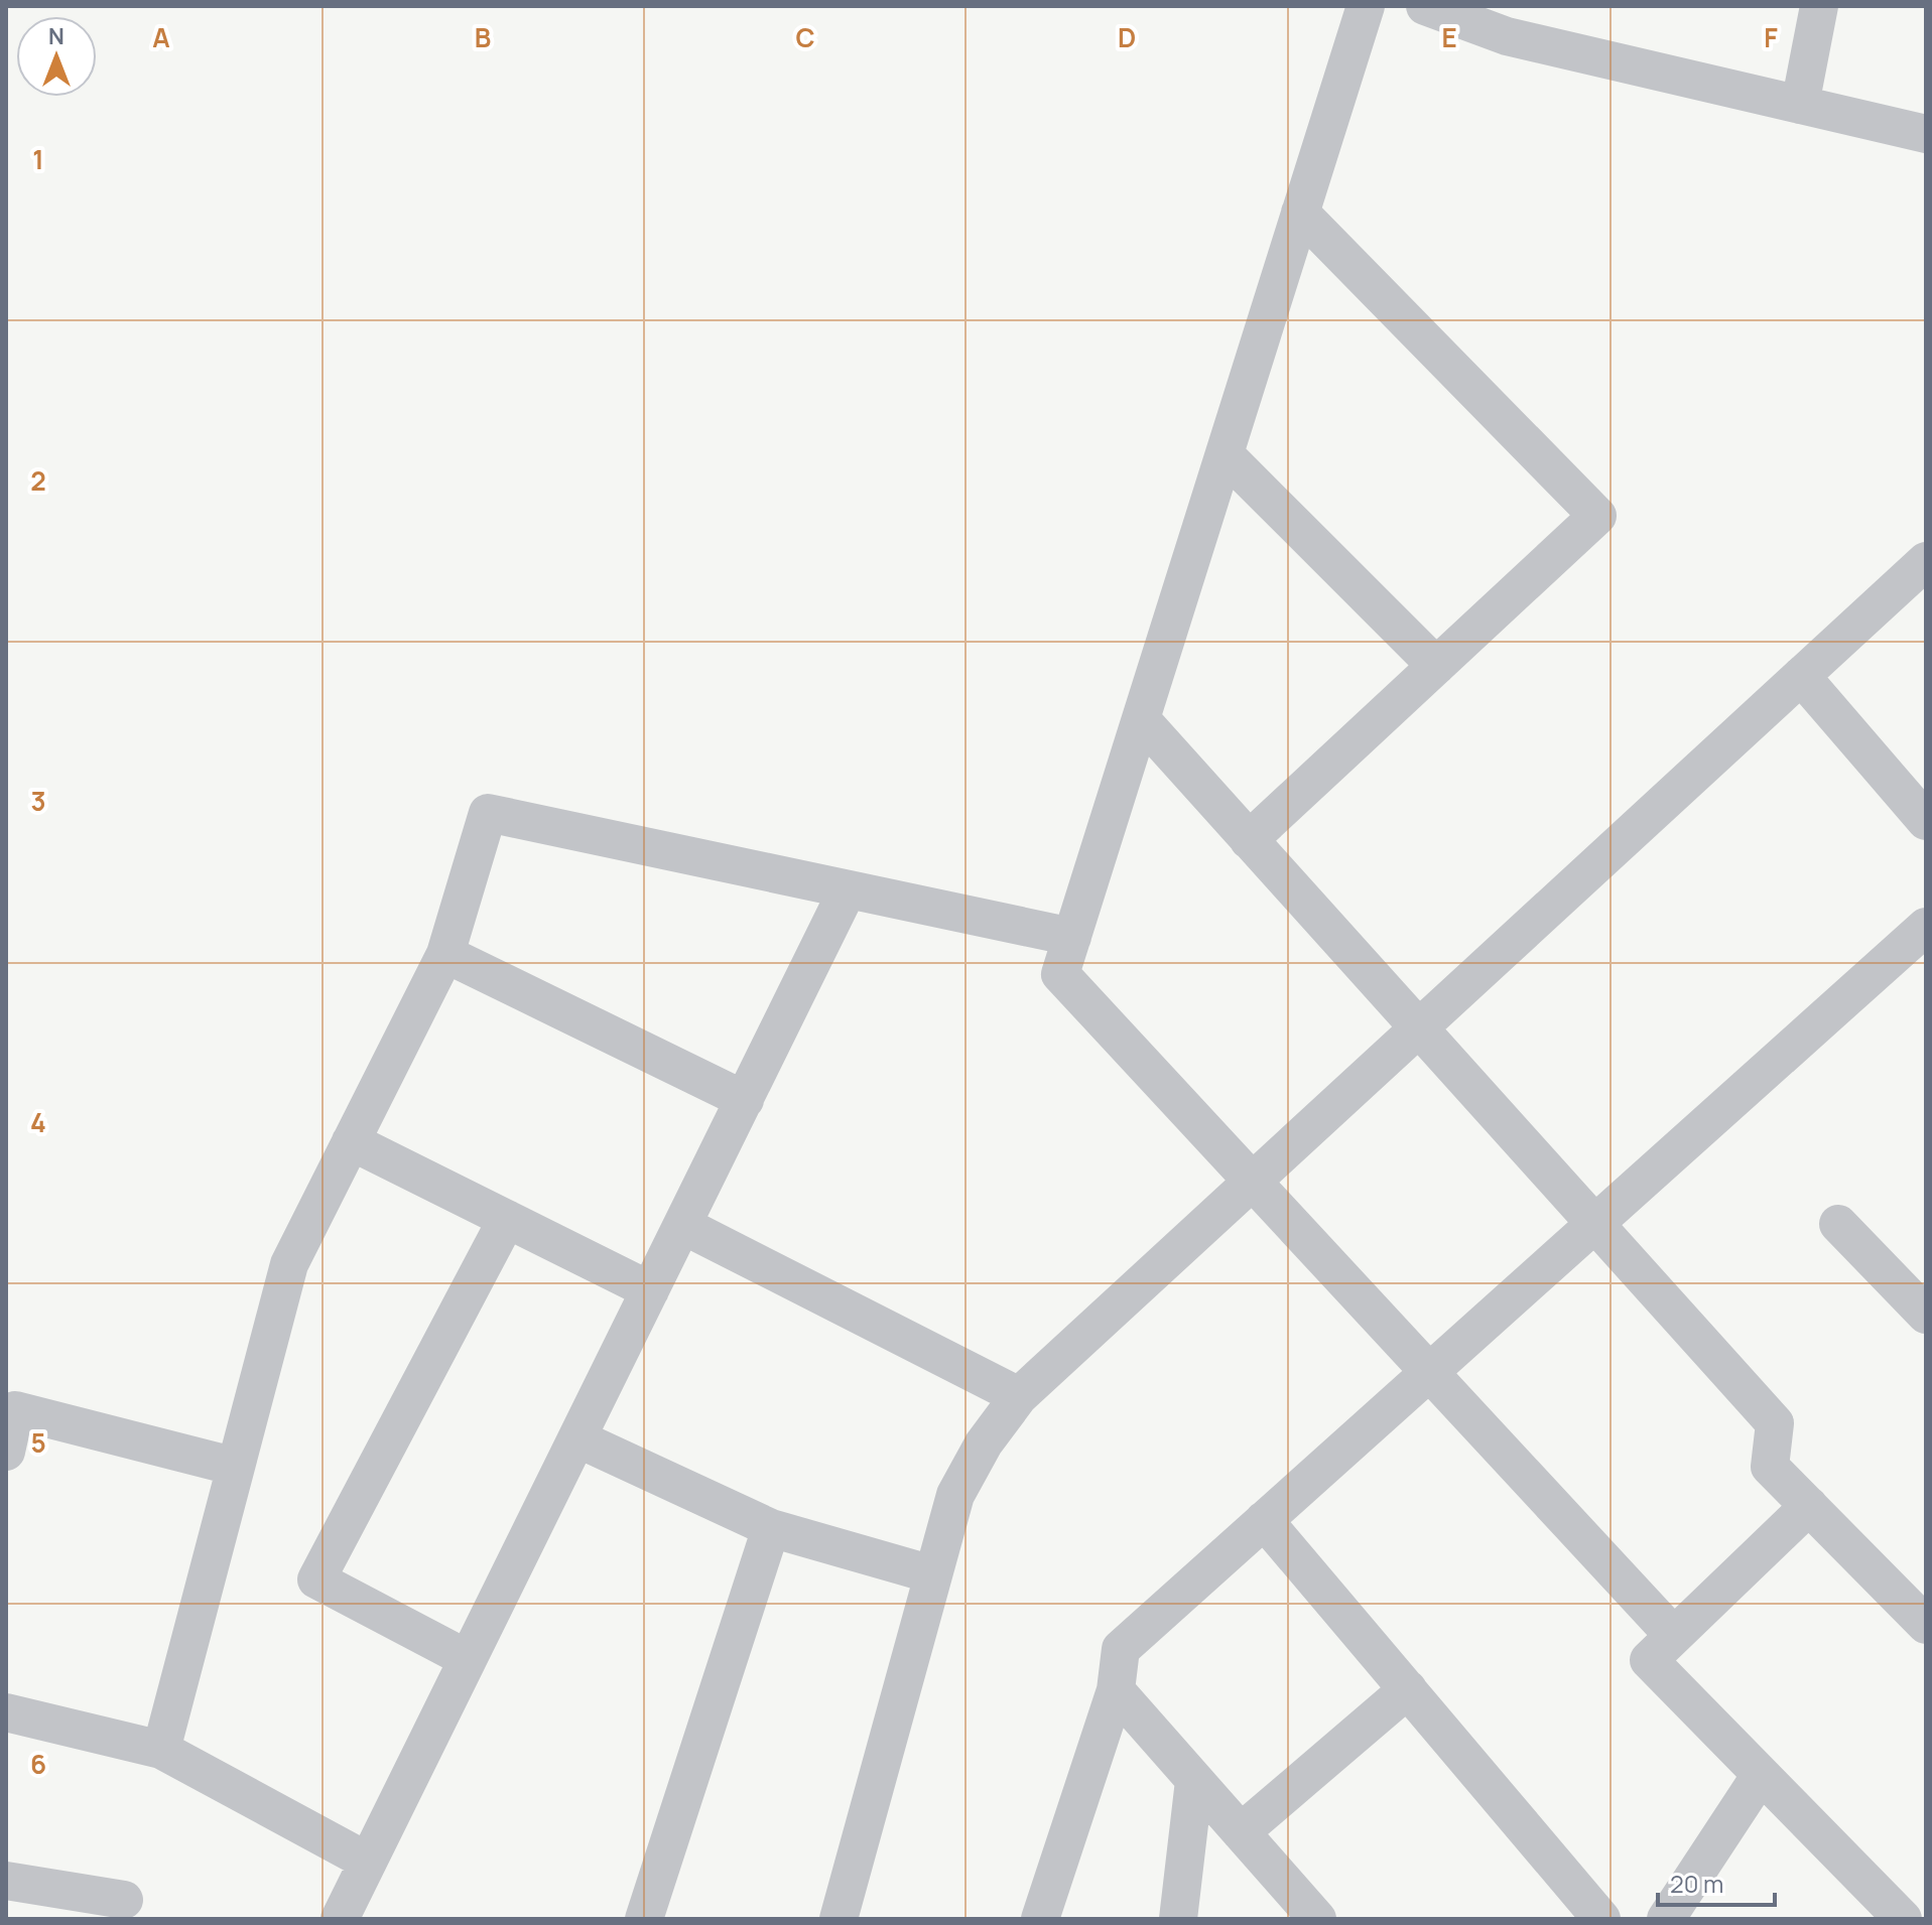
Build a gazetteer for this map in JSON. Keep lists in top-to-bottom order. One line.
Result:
{"scale_bar":"20 m","north":"top","grid":{"columns":["A","B","C","D","E","F"],"rows":["1","2","3","4","5","6"]}}
